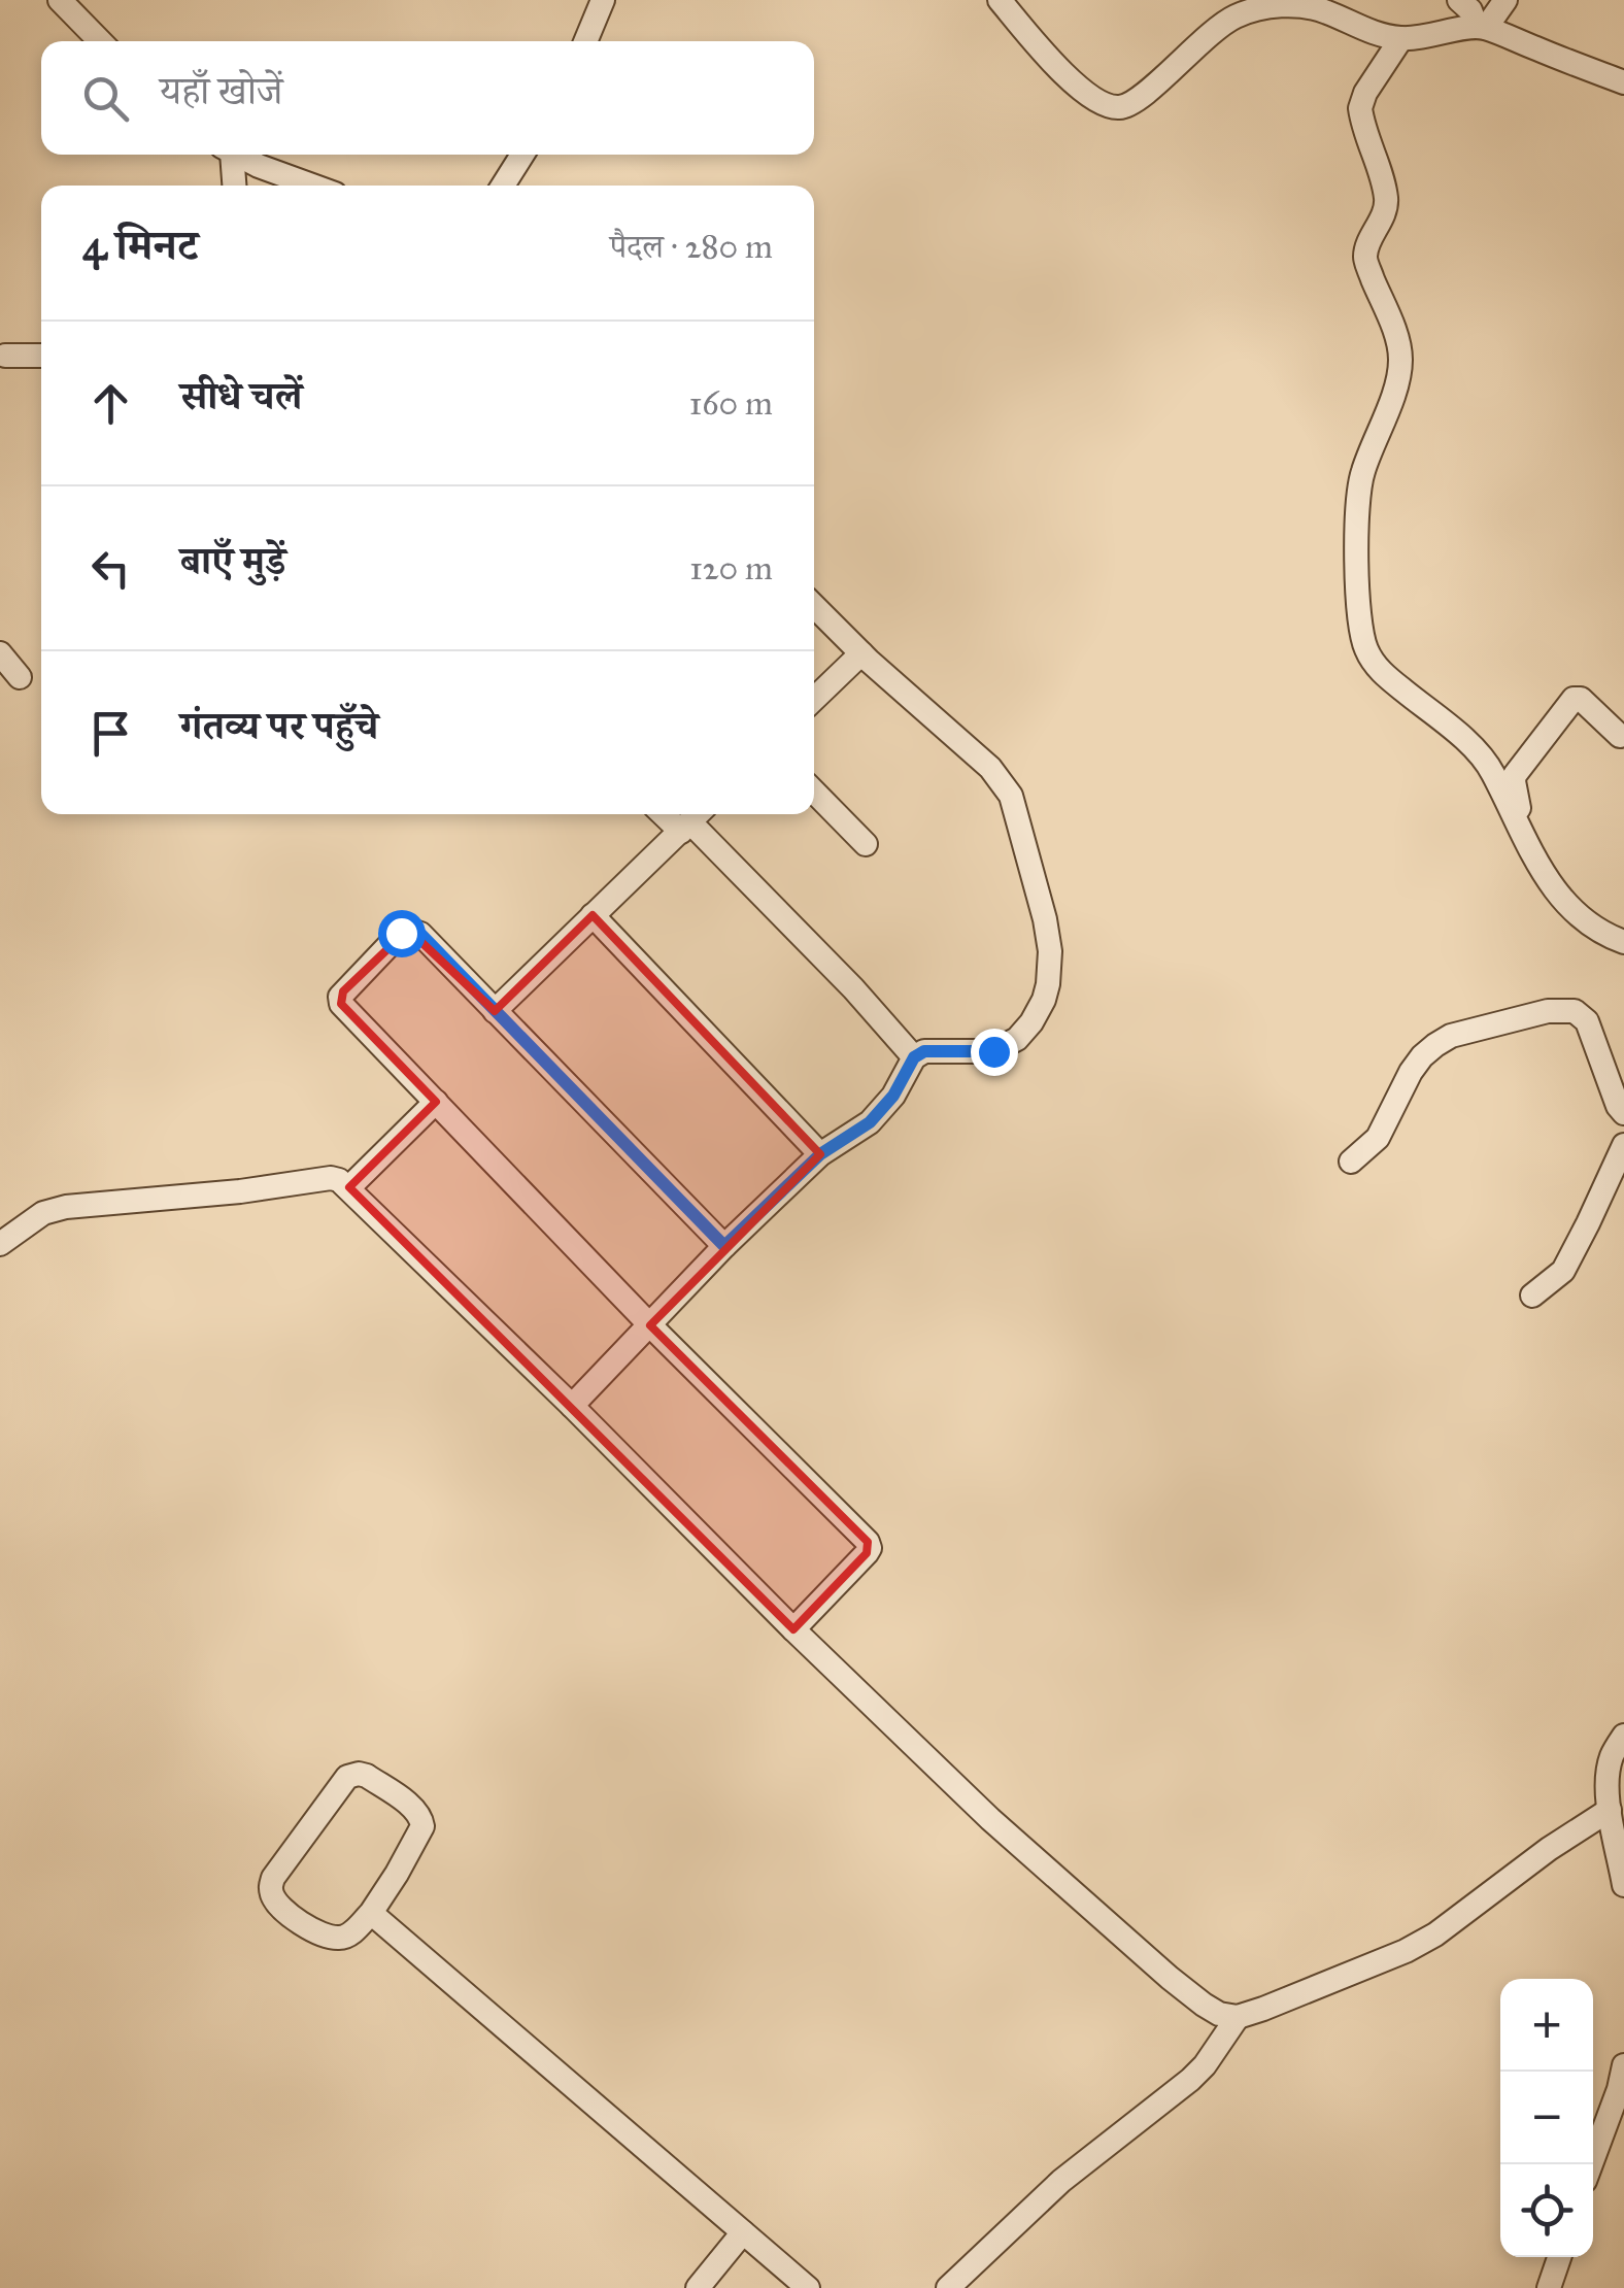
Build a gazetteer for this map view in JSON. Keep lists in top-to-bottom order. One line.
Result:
{"page":{"search":"यहाँ खोजें","heading":["4 मिनट","पैदल · 280 m"],"list":[["सीधे चलें","160 m"],["बाएँ मुड़ें","120 m"],"गंतव्य पर पहुँचे"],"map_buttons":["+","−"]}}
